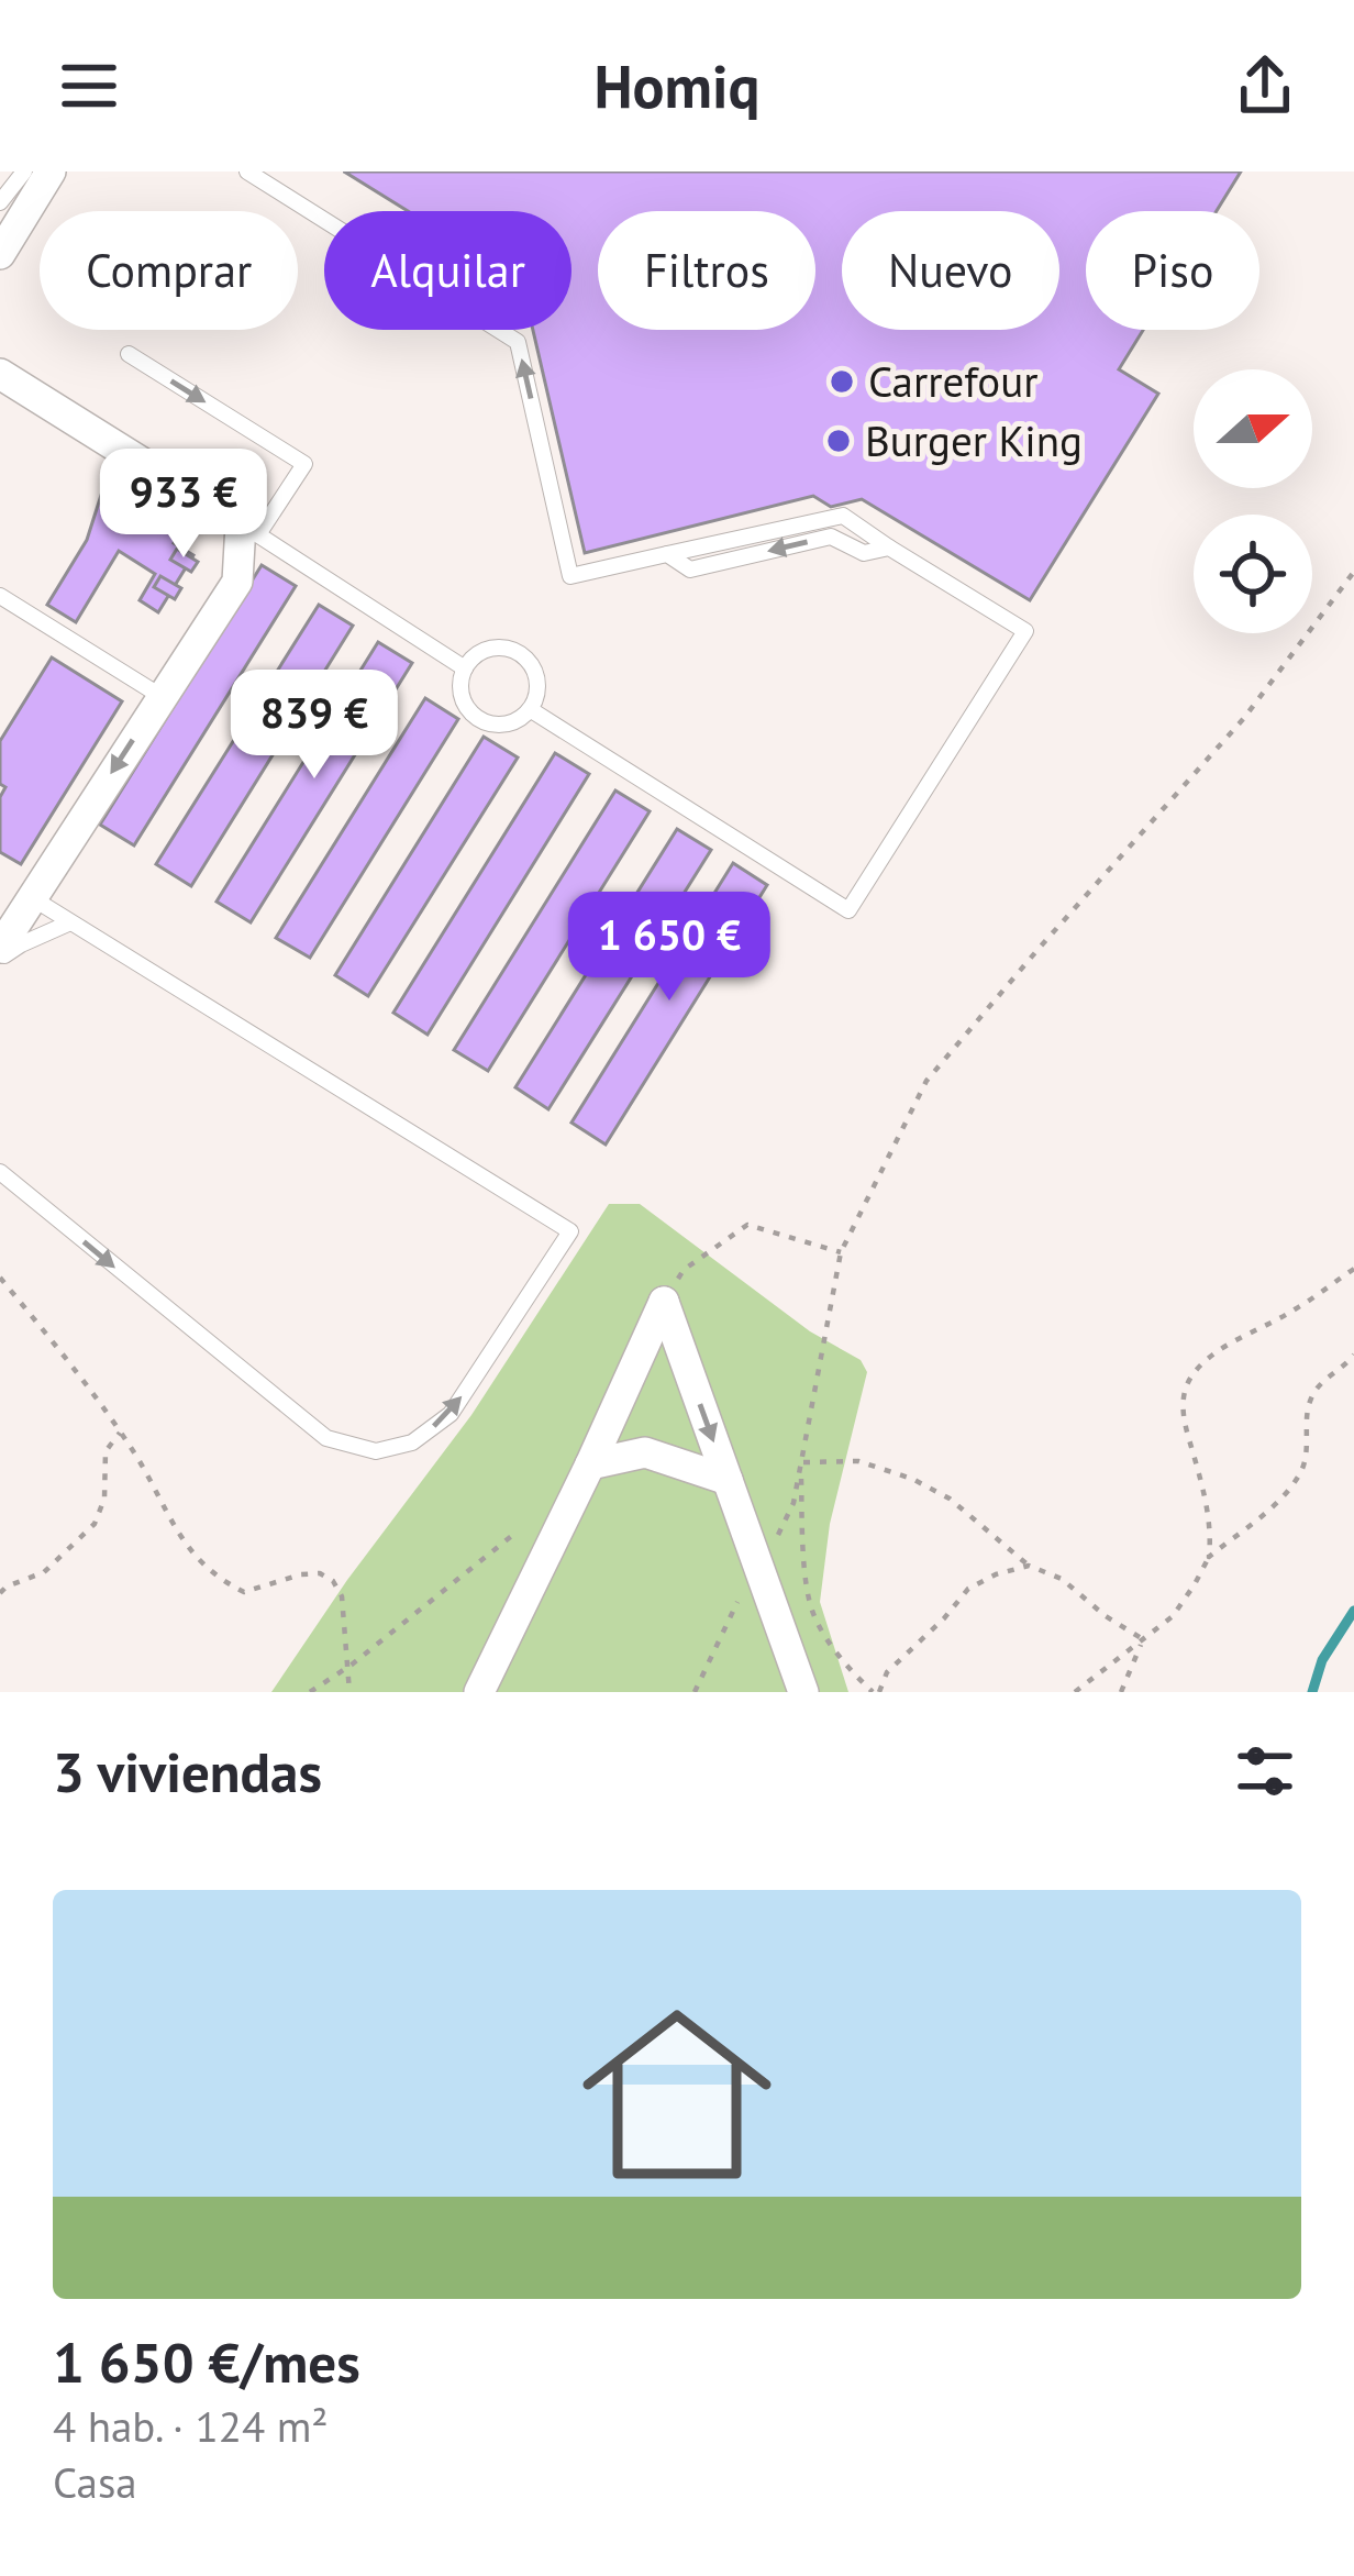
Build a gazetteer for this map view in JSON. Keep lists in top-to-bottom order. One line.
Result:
{"places":["Carrefour","Burger King"],"north":"right","page":{"header":"Homiq","chip":["Comprar","Alquilar","Filtros","Nuevo","Piso"],"price":["933 €","839 €","1 650 €"],"heading":"3 viviendas","list":[{"name":"1 650 €/mes","note":"4 hab. · 124 m² · Casa"}]}}
